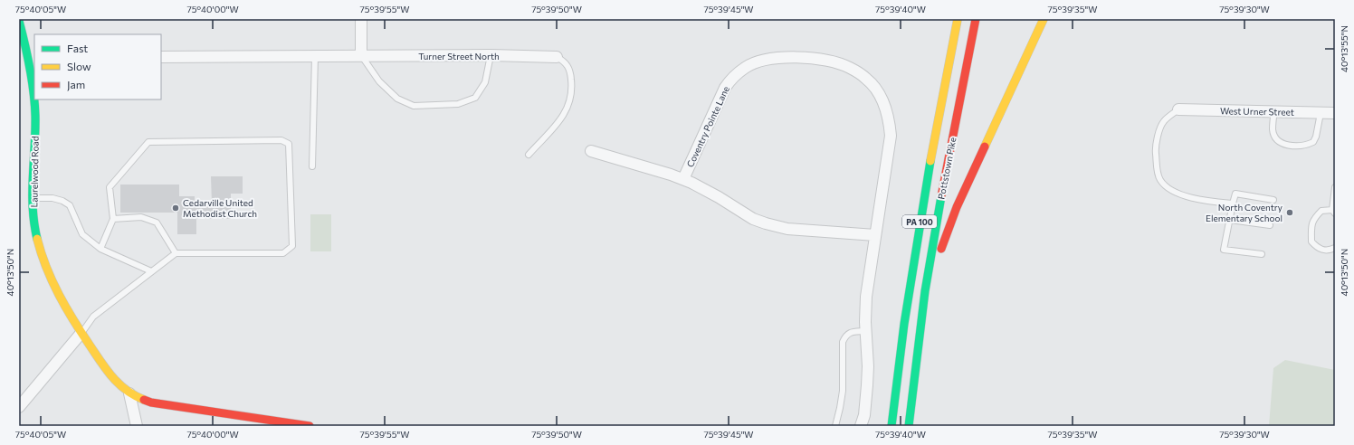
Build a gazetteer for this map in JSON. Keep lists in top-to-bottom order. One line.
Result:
{"streets":{"main road":["Pottstown Pike","Laurelwood Road","PA 100"],"street":["Turner Street North","West Urner Street","Coventry Pointe Lane"]},"places":["Cedarville United Methodist Church","North Coventry Elementary School"],"legend":["Fast","Slow","Jam"],"coordinates":["75°40'05\"W","75°40'00\"W","75°39'55\"W","75°39'50\"W","75°39'45\"W","75°39'40\"W","75°39'35\"W","75°39'30\"W","40°13'55\"N","40°13'50\"N"]}
